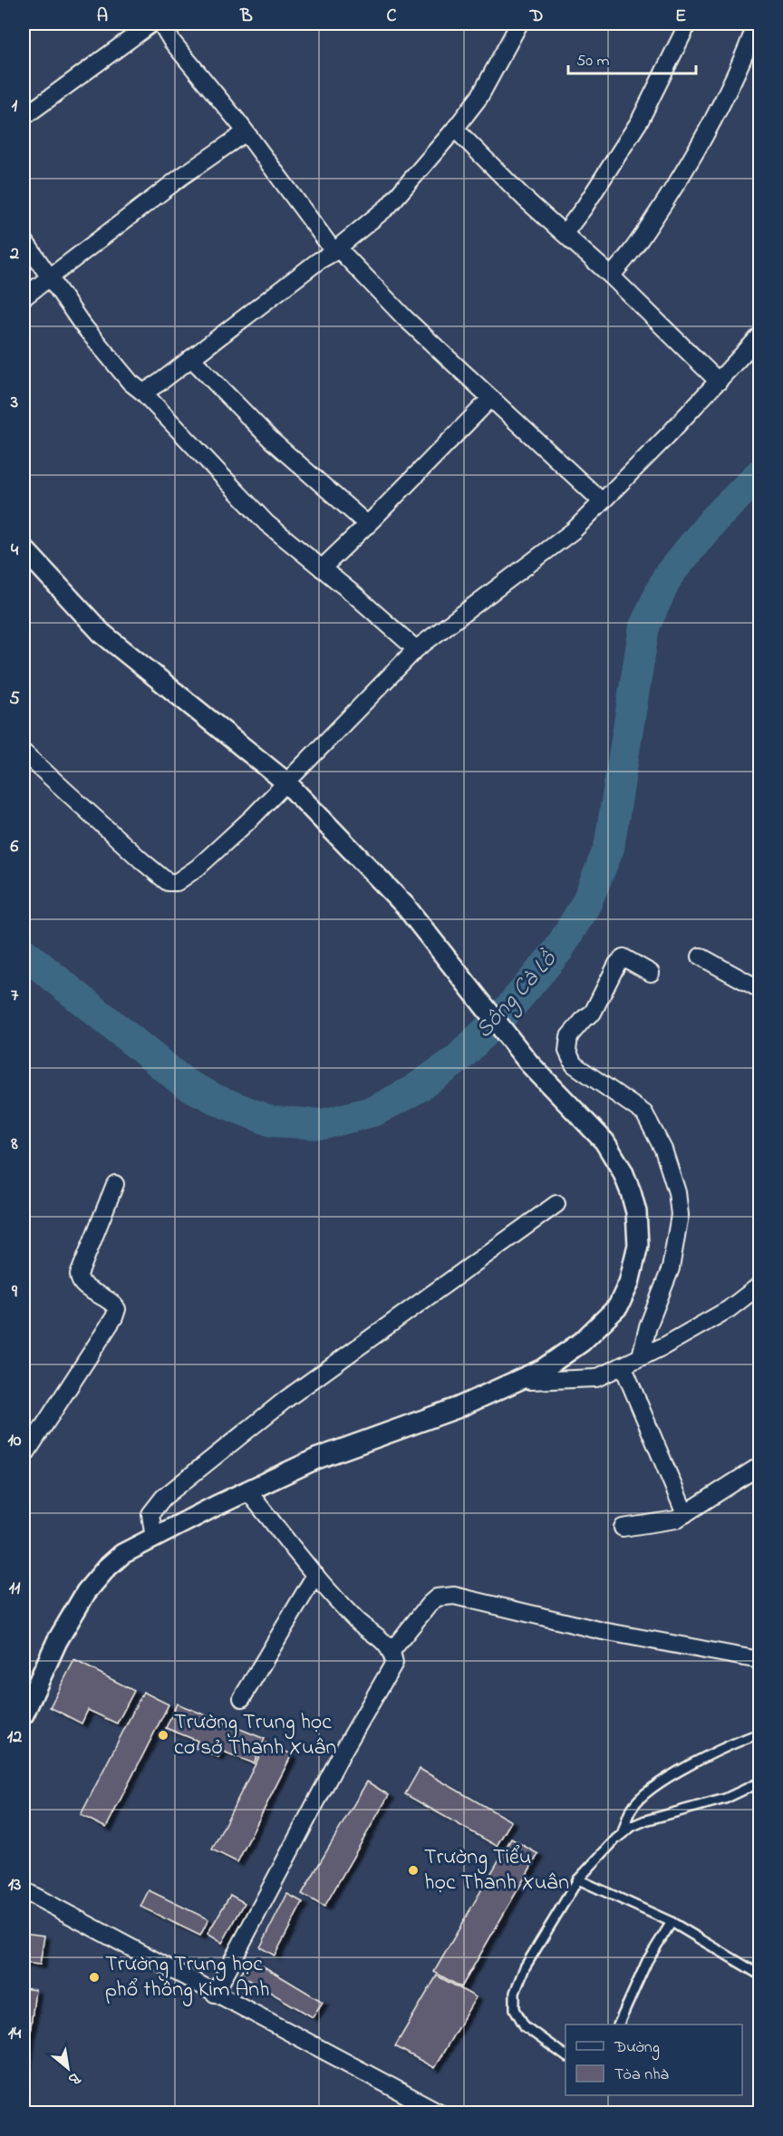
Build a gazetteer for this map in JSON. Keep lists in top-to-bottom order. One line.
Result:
{"water":["Sông Cà Lồ"],"places":["Trường Trung học cơ sở Thanh Xuân","Trường Tiểu học Thanh Xuân","Trường Trung học phổ thông Kim Anh"],"legend":["Đường","Tòa nhà"],"scale_bar":"50 m","north":"bottom right","grid":{"columns":["A","B","C","D","E"],"rows":["1","2","3","4","5","6","7","8","9","10","11","12","13","14"]}}
